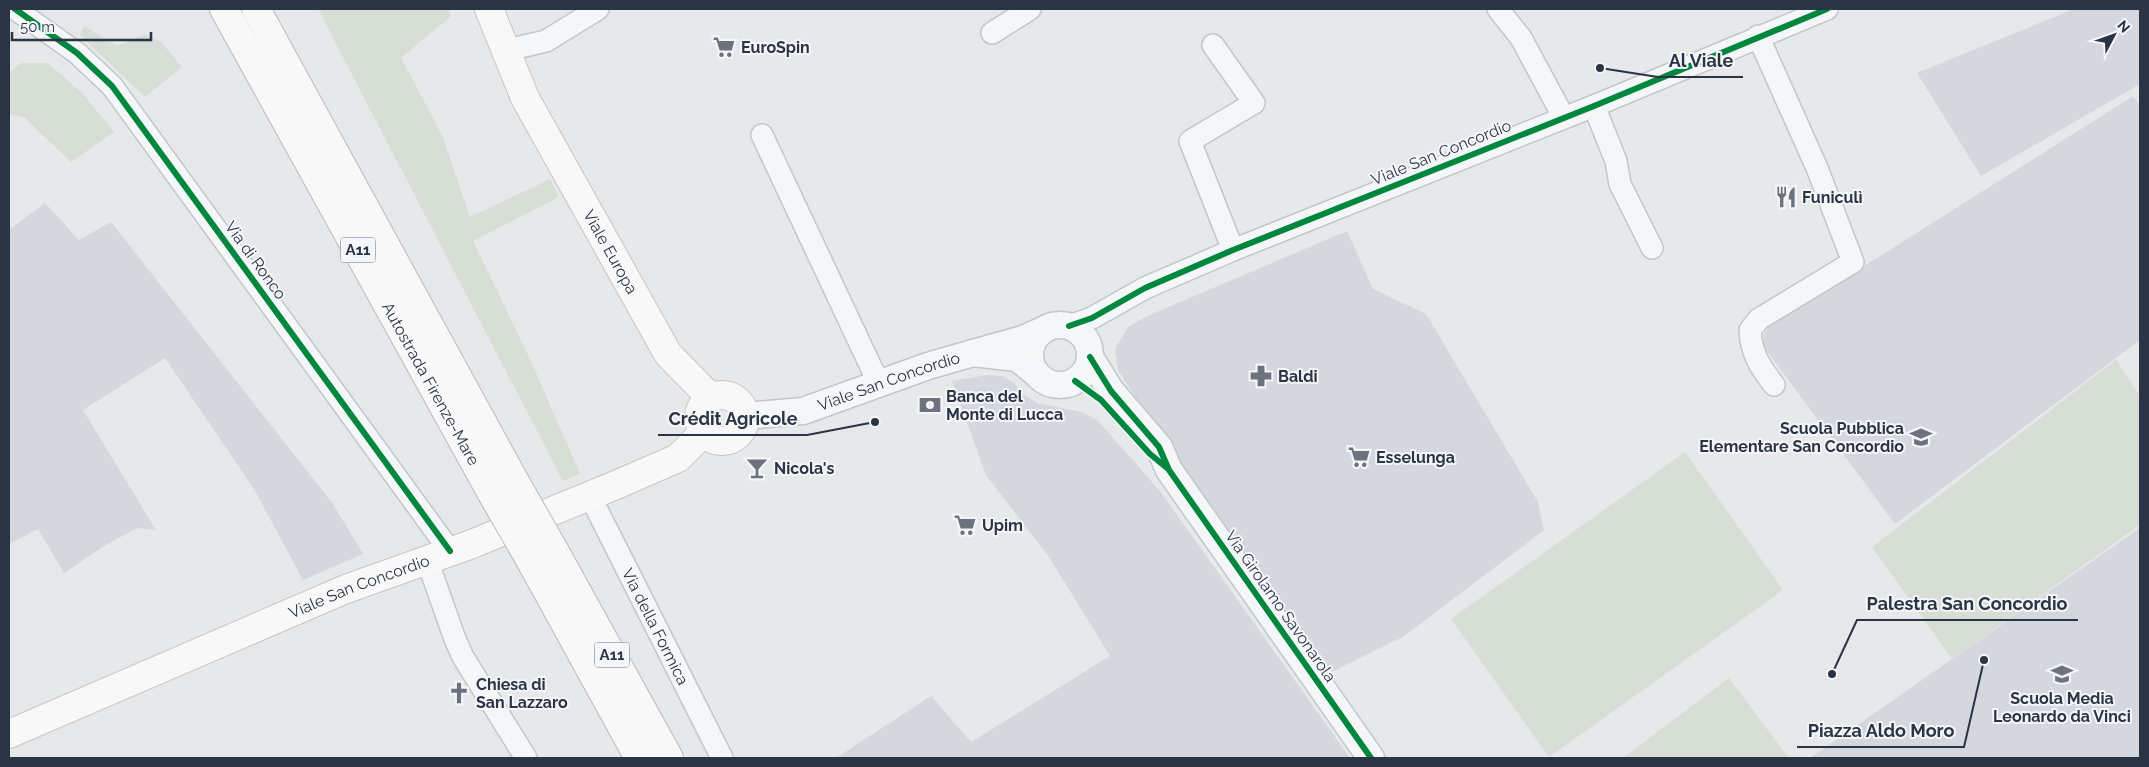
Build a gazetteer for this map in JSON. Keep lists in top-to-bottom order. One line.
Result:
{"streets":{"main road":["Viale San Concordio","A11","Viale Europa","Autostrada Firenze-Mare"],"street":["Via di Ronco","Via Girolamo Savonarola","Via della Formica"]},"crossings":[["Viale San Concordio","Viale Europa"],["Viale San Concordio","Via di Ronco"],["Viale San Concordio","Via Girolamo Savonarola"],["Viale San Concordio","Via della Formica"]],"places":{"supermarket":["EuroSpin","Esselunga","Upim"],"other":["Al Viale","Crédit Agricole","Piazza Aldo Moro","Palestra San Concordio"],"restaurant":["Funiculì"],"pharmacy":["Baldi"],"bank":["Banca del Monte di Lucca"],"school or university":["Scuola Pubblica Elementare San Concordio","Scuola Media Leonardo da Vinci"],"bar":["Nicola's"],"church":["Chiesa di San Lazzaro"]},"scale_bar":"50 m","north":"top right"}
